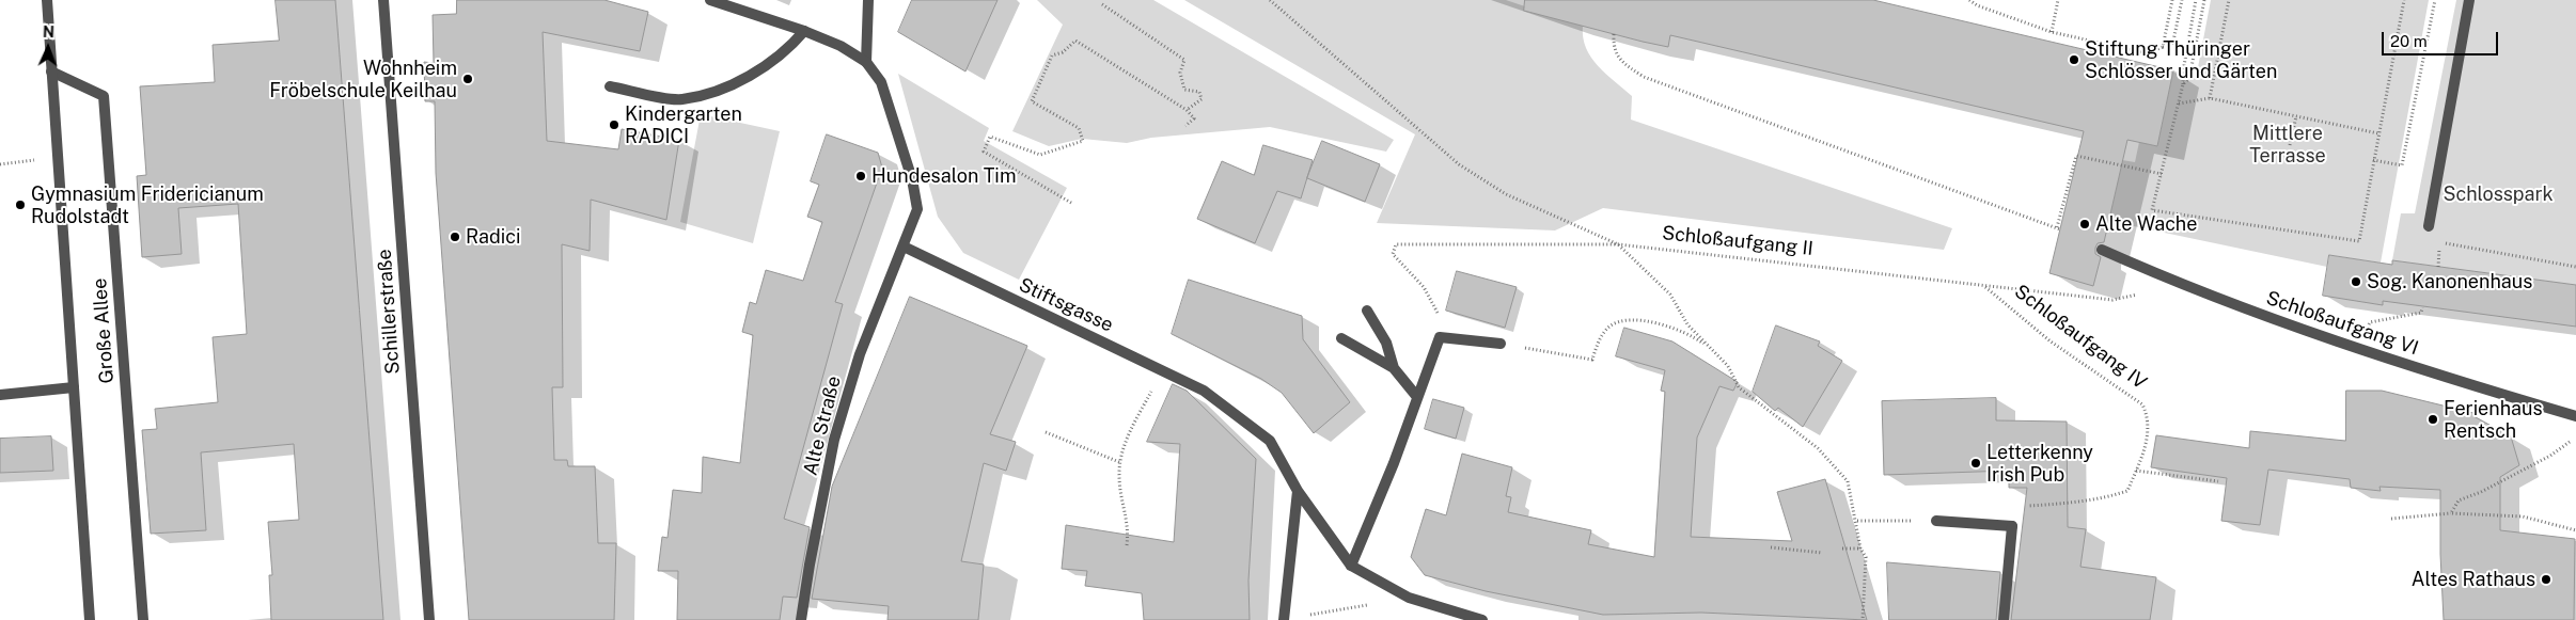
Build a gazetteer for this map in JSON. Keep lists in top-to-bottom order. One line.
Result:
{"streets":{"street":["Stiftsgasse","Schillerstraße","Schloßaufgang VI","Große Allee","Alte Straße"],"path":["Schloßaufgang II","Schloßaufgang IV"]},"crossings":[["Schloßaufgang II","Schloßaufgang VI"],["Schloßaufgang II","Schloßaufgang IV"],["Stiftsgasse","Alte Straße"]],"parks":["Mittlere Terrasse","Schlosspark"],"places":["Stiftung Thüringer Schlösser und Gärten","Wohnheim Fröbelschule Keilhau","Kindergarten RADICI","Hundesalon Tim","Gymnasium Fridericianum Rudolstadt","Alte Wache","Radici","Sog. Kanonenhaus","Ferienhaus Rentsch","Letterkenny Irish Pub","Altes Rathaus"],"scale_bar":"20 m","north":"top"}
